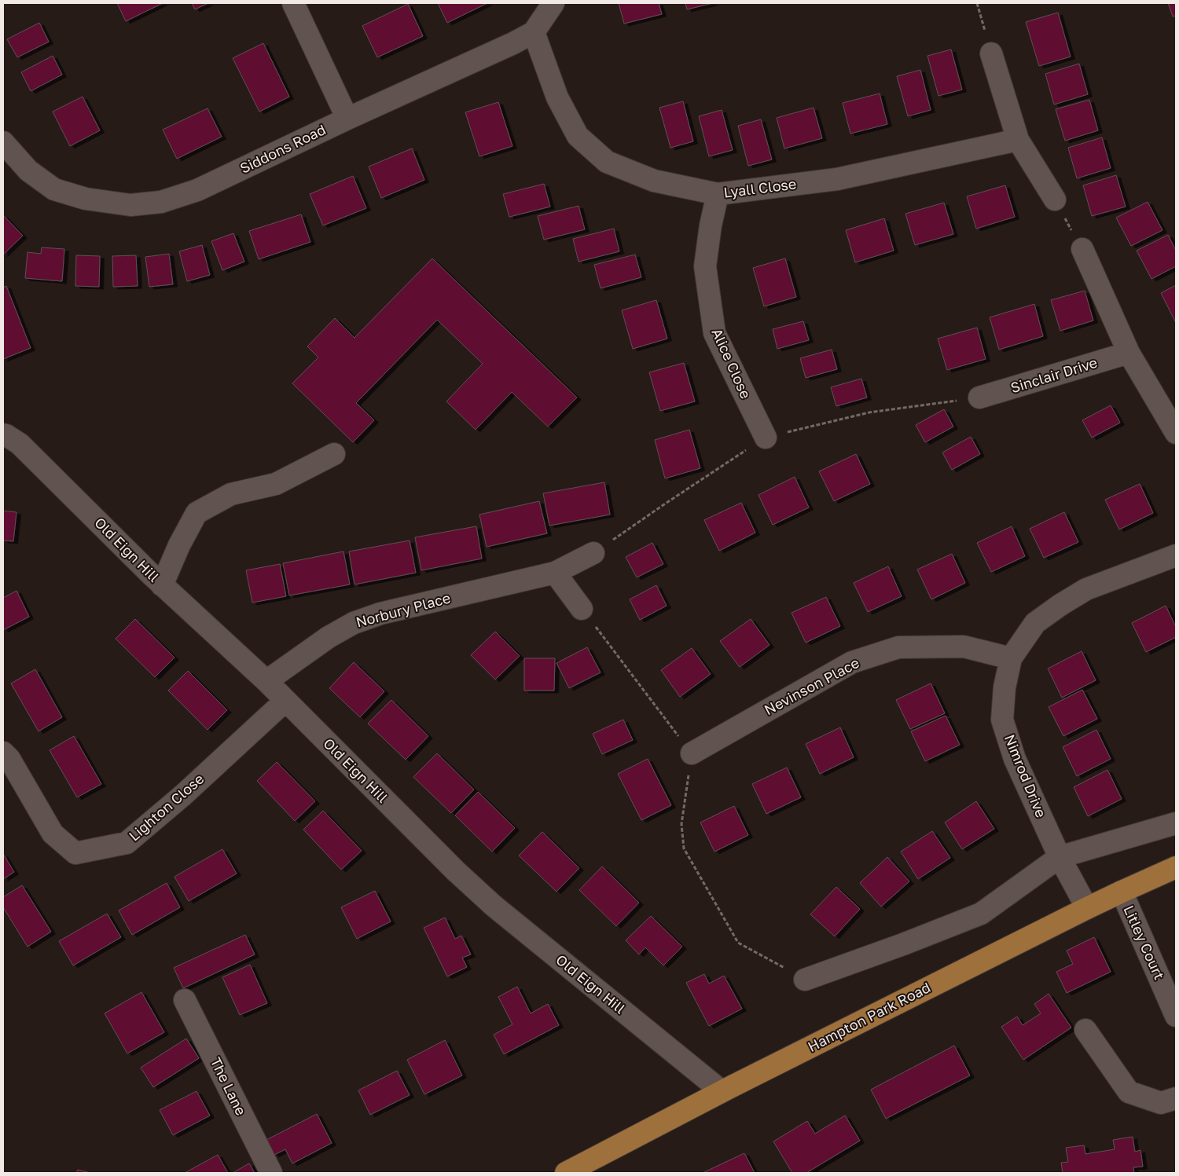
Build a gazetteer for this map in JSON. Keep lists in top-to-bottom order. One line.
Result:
{"streets":{"main road":["Hampton Park Road"],"street":["Siddons Road","Lyall Close","Alice Close","Sinclair Drive","Old Eign Hill","Norbury Place","Nevinson Place","Nimrod Drive","Lighton Close","Litley Court","The Lane"]},"crossings":[["Siddons Road","Lyall Close"],["Lyall Close","Alice Close"],["Old Eign Hill","Norbury Place"],["Old Eign Hill","Lighton Close"],["Old Eign Hill","Hampton Park Road"],["Nevinson Place","Nimrod Drive"],["Nimrod Drive","Hampton Park Road"],["Litley Court","Hampton Park Road"]]}
